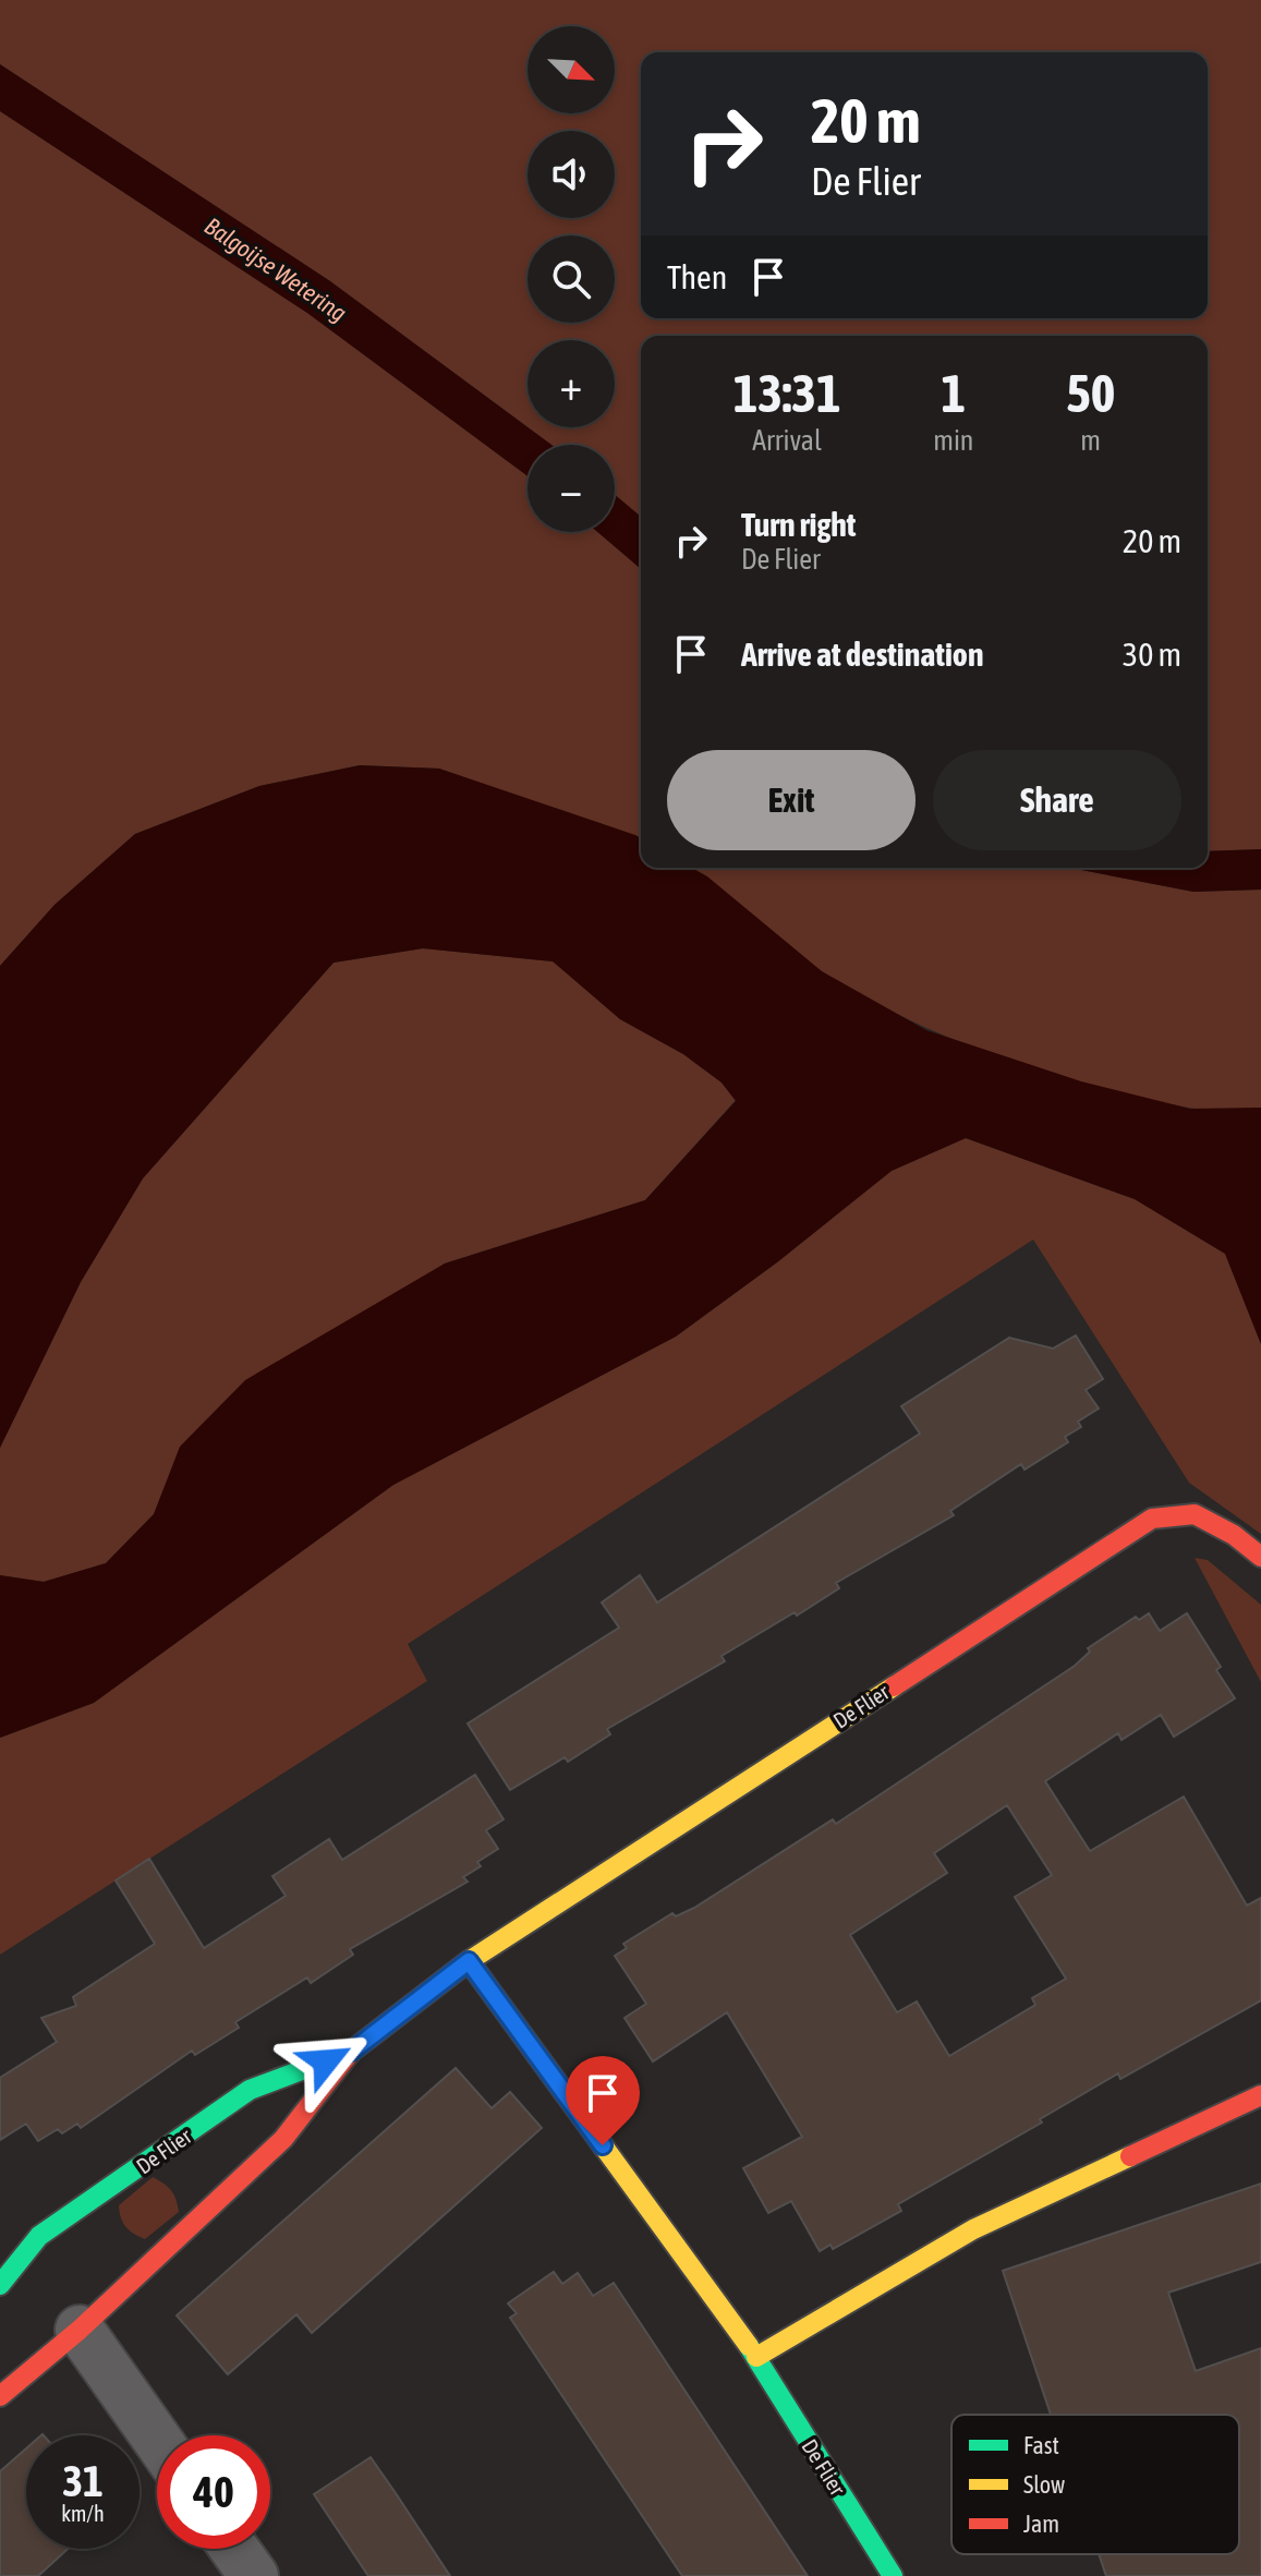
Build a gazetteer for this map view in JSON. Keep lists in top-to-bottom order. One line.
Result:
{"streets":{"street":["De Flier"]},"water":["Balgoijse Wetering"],"legend":["Fast","Slow","Jam"],"north":"bottom right","page":{"map_buttons":["+","−"],"turn":["20 m","De Flier"],"then":"Then","eta":["13:31","Arrival","1","min","50","m"],"list":[{"name":"Turn right","note":"De Flier","value":"20 m"},{"name":"Arrive at destination","value":"30 m"}],"buttons":["Exit","Share"],"speed":"31 km/h","limit":"40"}}
